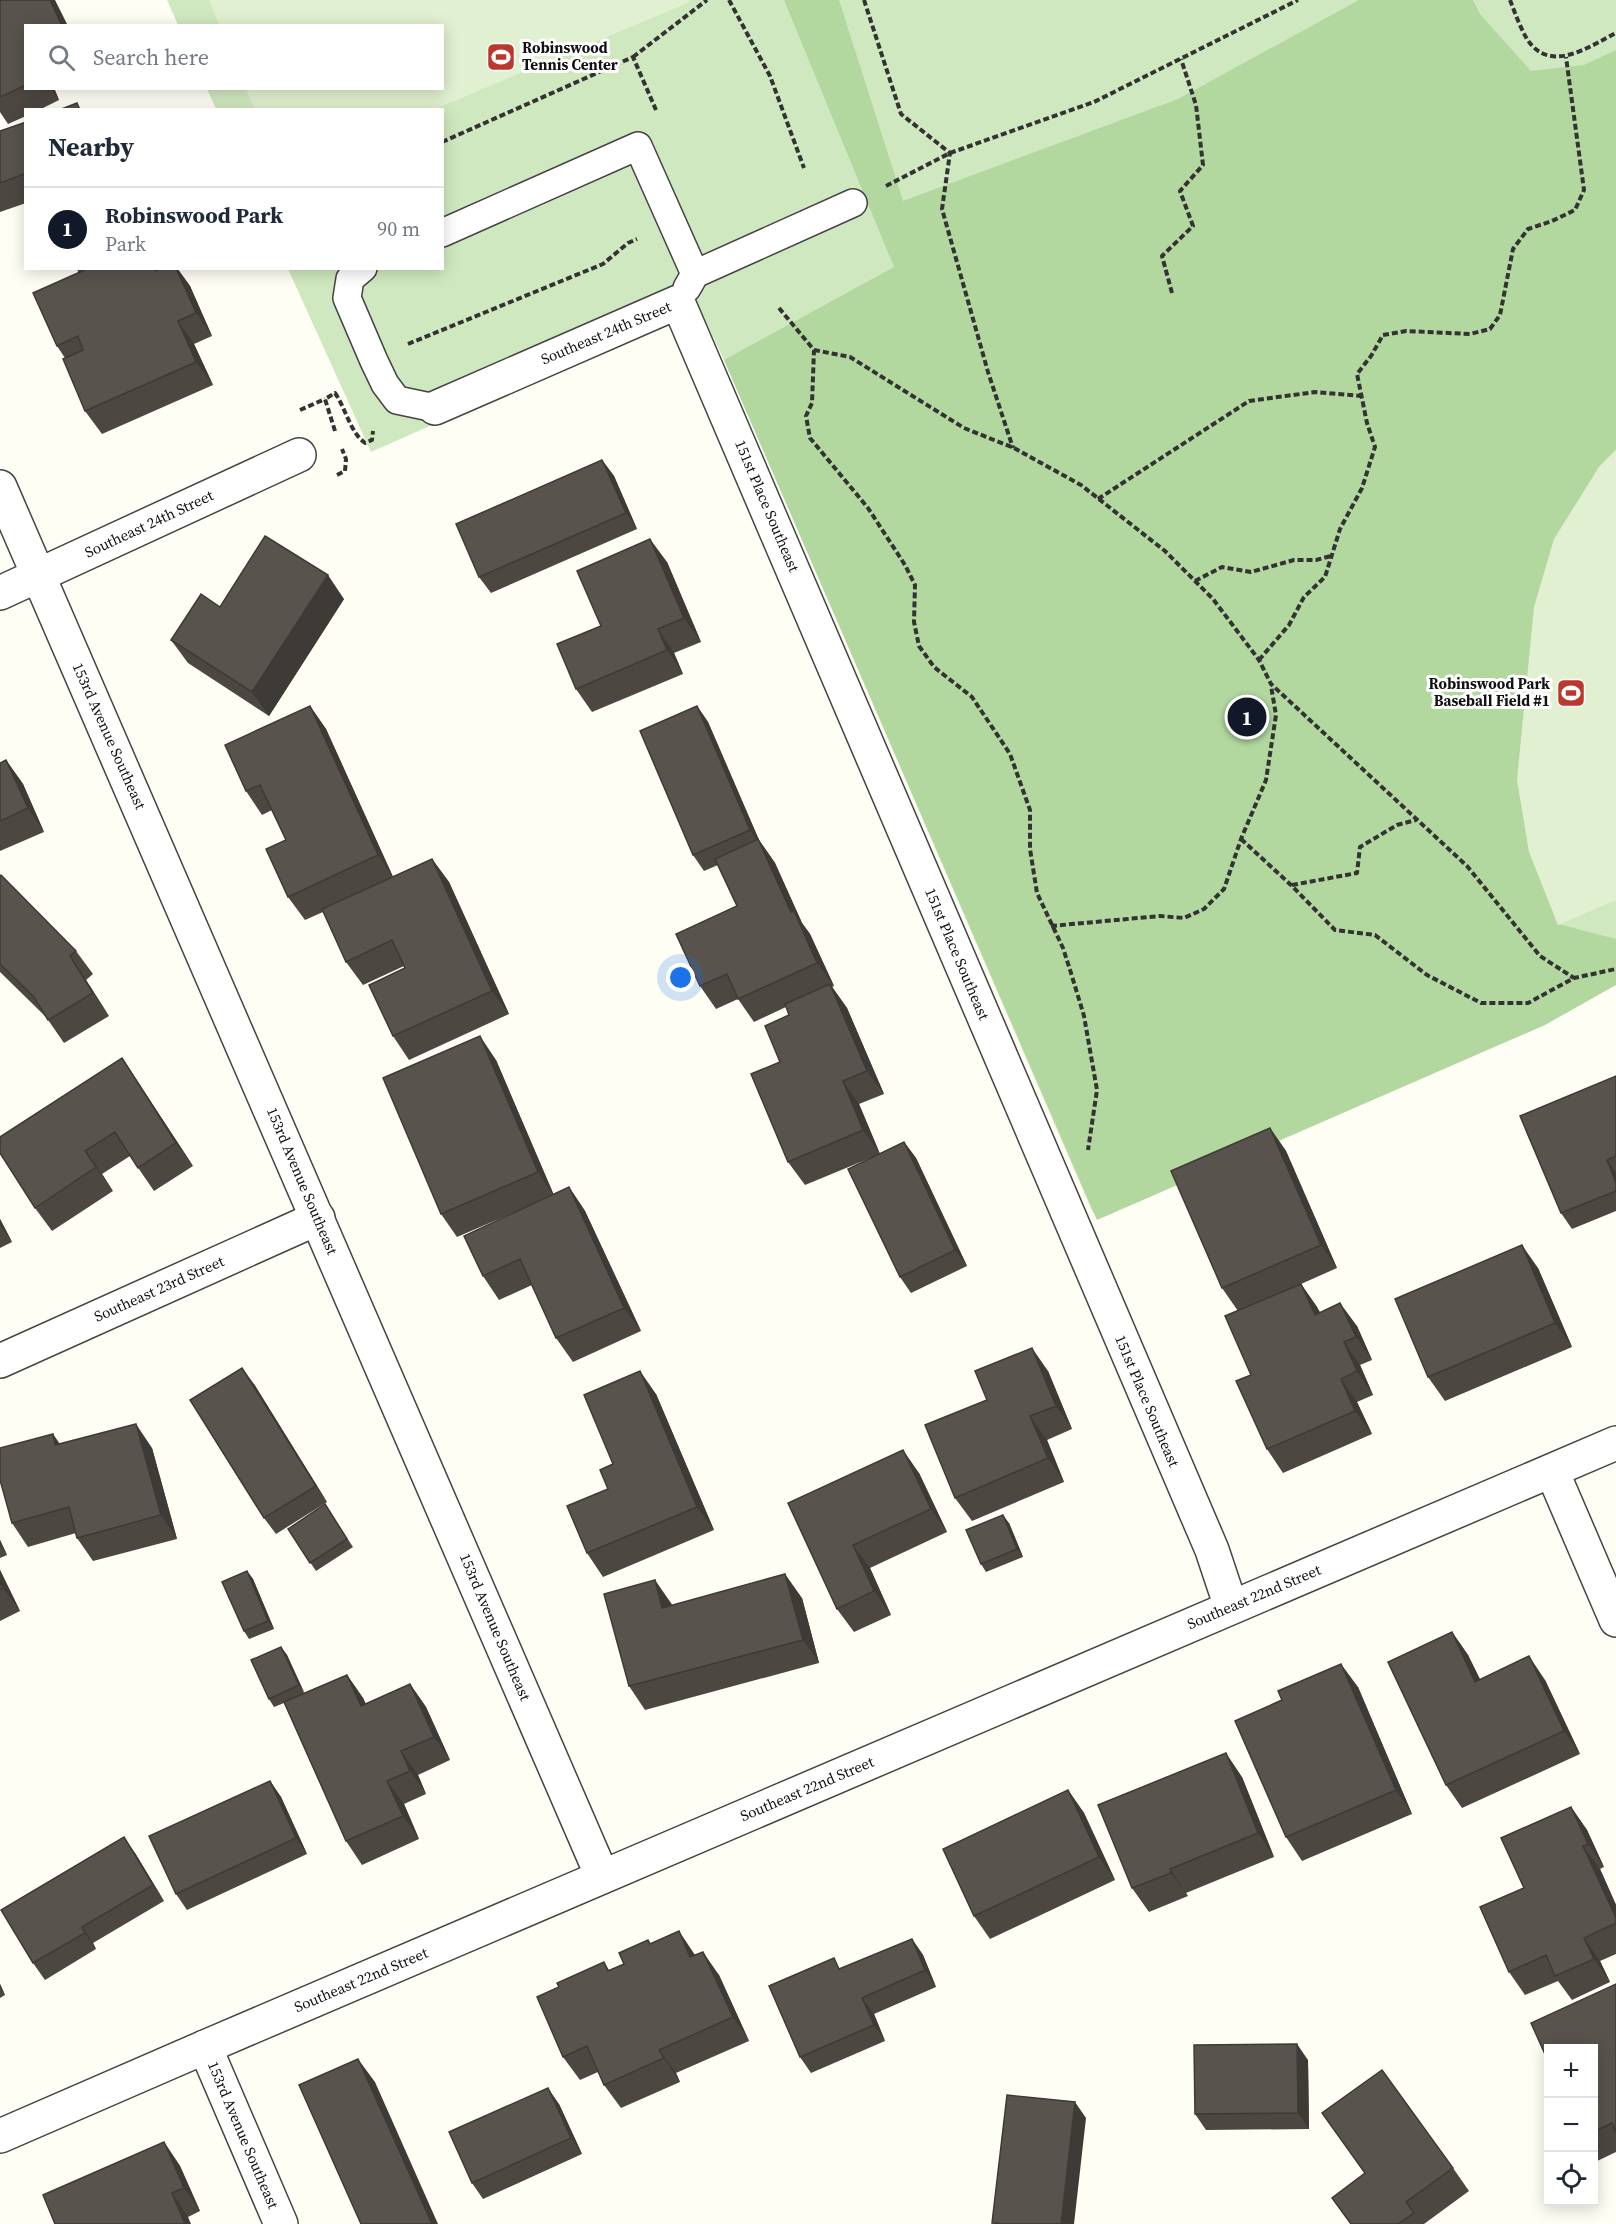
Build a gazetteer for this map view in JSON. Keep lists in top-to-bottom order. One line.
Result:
{"streets":{"street":["Southeast 24th Street","151st Place Southeast","153rd Avenue Southeast","Southeast 23rd Street","Southeast 22nd Street"]},"crossings":[["Southeast 24th Street","151st Place Southeast"],["Southeast 24th Street","153rd Avenue Southeast"],["151st Place Southeast","Southeast 22nd Street"],["153rd Avenue Southeast","Southeast 23rd Street"],["153rd Avenue Southeast","Southeast 22nd Street"]],"places":{"sports":["Robinswood Tennis Center","Robinswood Park Baseball Field #1"]},"page":{"search":"Search here","heading":"Nearby","list":[{"mark":"1","name":"Robinswood Park","note":"Park","value":"90 m"}],"pins":"1","map_buttons":["+","−"]}}
